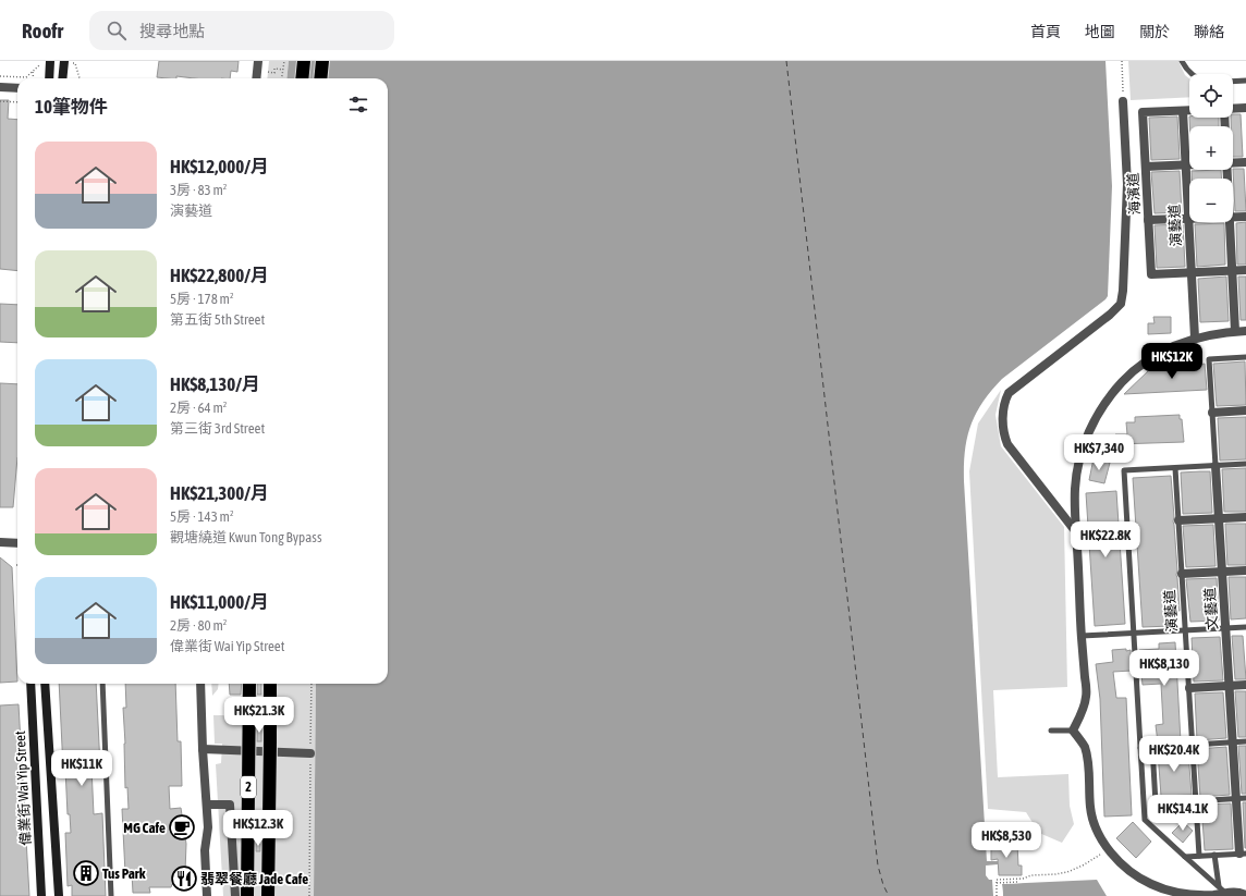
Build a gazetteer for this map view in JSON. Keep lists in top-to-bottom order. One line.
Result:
{"streets":{"highway":["2"],"main road":["偉業街 Wai Yip Street"],"street":["海濱道","演藝道","文藝道"]},"crossings":[["海濱道","演藝道"]],"places":{"cafe":["MG Cafe"],"building":["Tus Park"],"restaurant":["翡翠餐廳 Jade Cafe"]},"page":{"header":"Roofr","search":"搜尋地點","nav":["首頁","地圖","關於","聯絡"],"map_buttons":["+","−"],"heading":"10筆物件","list":[{"name":"HK$12,000/月","note":"3房 · 83 m² · 演藝道"},{"name":"HK$22,800/月","note":"5房 · 178 m² · 第五街 5th Street"},{"name":"HK$8,130/月","note":"2房 · 64 m² · 第三街 3rd Street"},{"name":"HK$21,300/月","note":"5房 · 143 m² · 觀塘繞道 Kwun Tong Bypass"},{"name":"HK$11,000/月","note":"2房 · 80 m² · 偉業街 Wai Yip Street"}],"price":["HK$12K","HK$7,340","HK$22.8K","HK$8,130","HK$21.3K","HK$20.4K","HK$11K","HK$14.1K","HK$12.3K","HK$8,530"]}}
